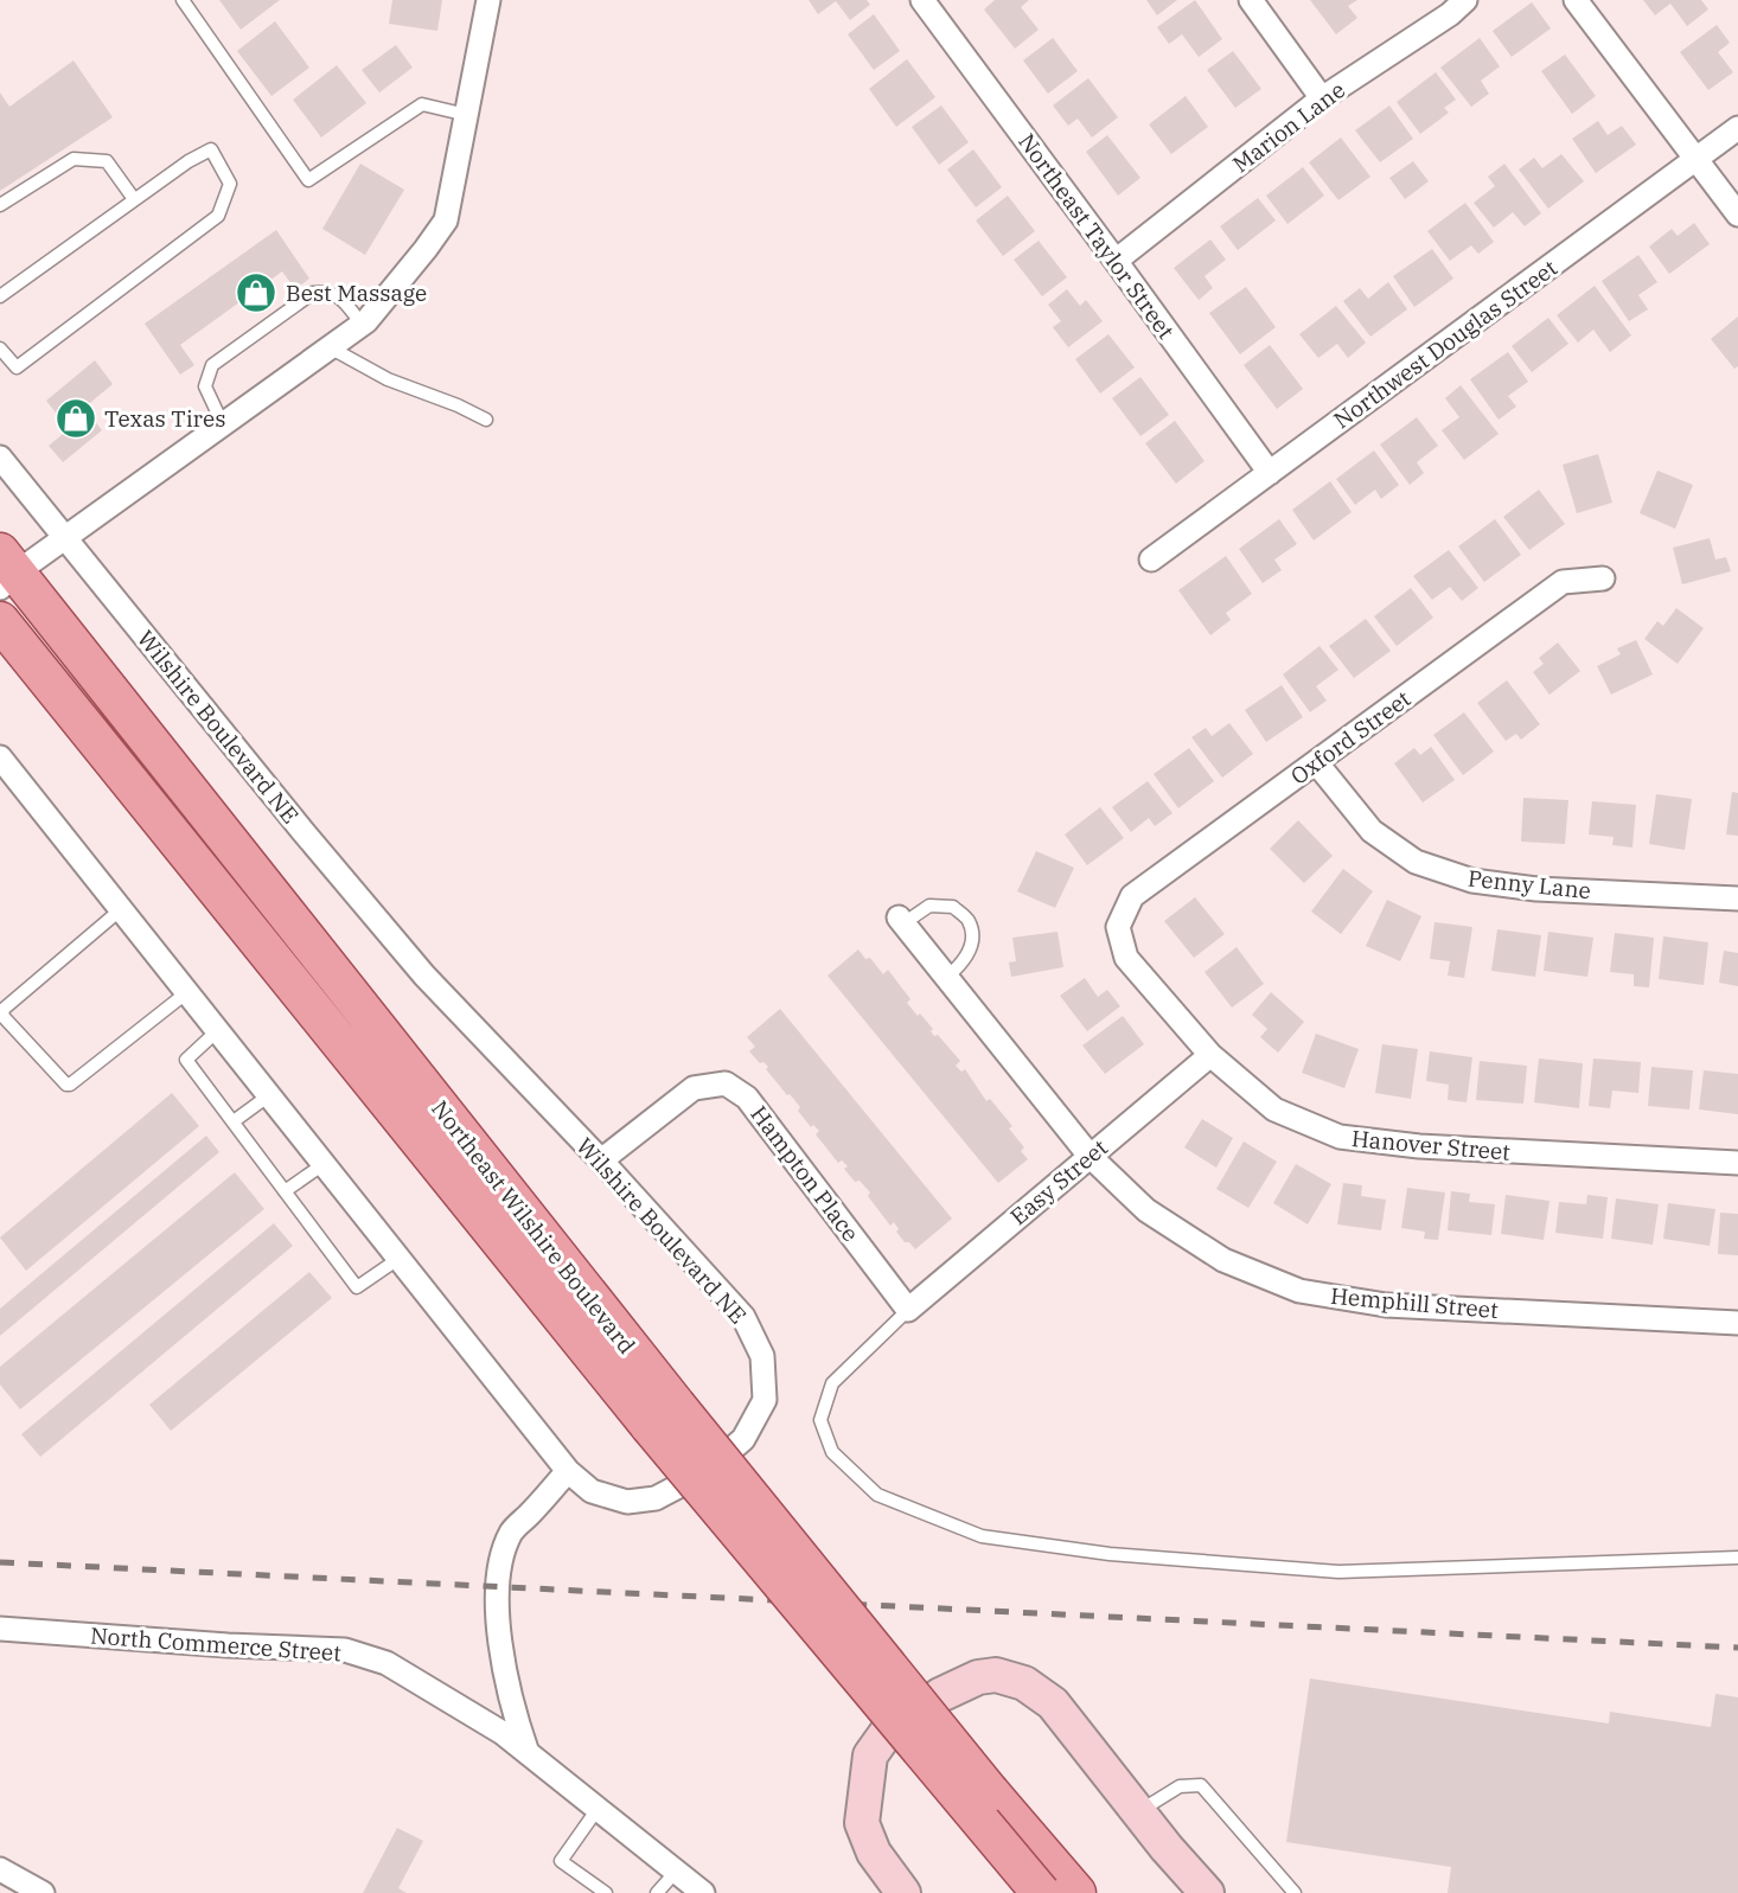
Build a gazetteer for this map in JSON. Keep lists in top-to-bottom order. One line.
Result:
{"streets":{"main road":["Northeast Wilshire Boulevard"],"street":["Marion Lane","Northeast Taylor Street","Northwest Douglas Street","Wilshire Boulevard NE","Oxford Street","Penny Lane","Hanover Street","Hampton Place","Easy Street","Hemphill Street","North Commerce Street"]},"crossings":[["Marion Lane","Northeast Taylor Street"],["Northeast Taylor Street","Northwest Douglas Street"],["Wilshire Boulevard NE","Hampton Place"],["Oxford Street","Penny Lane"],["Oxford Street","Hanover Street"],["Hanover Street","Easy Street"],["Hampton Place","Easy Street"],["Easy Street","Hemphill Street"]],"places":{"shop":["Best Massage","Texas Tires"]}}
